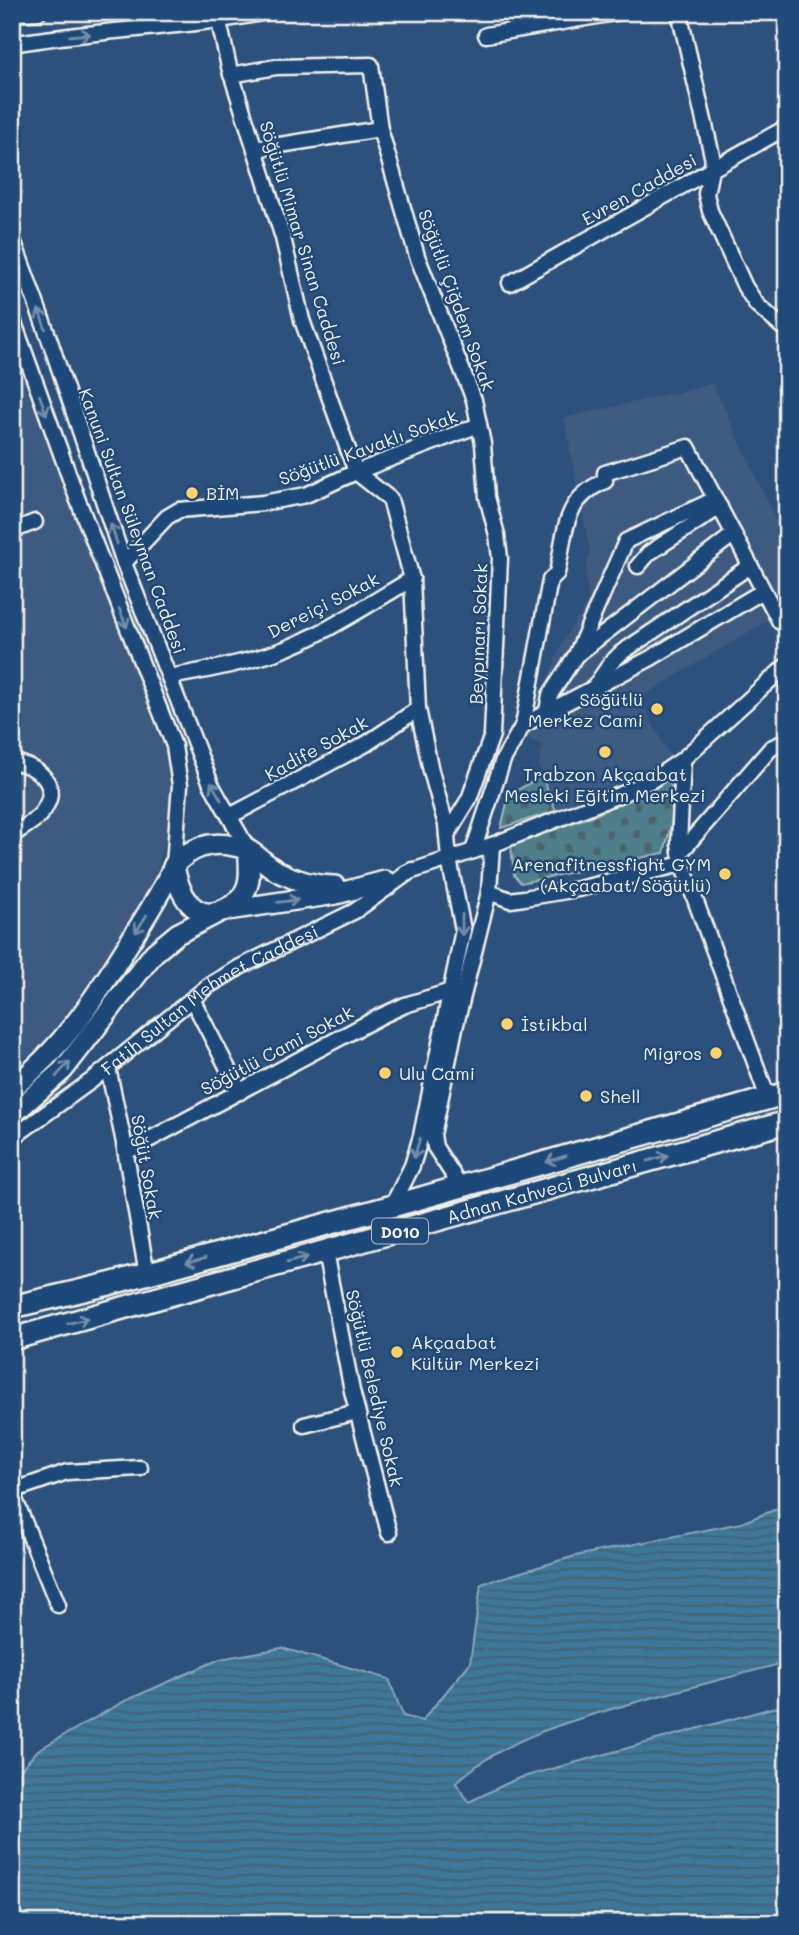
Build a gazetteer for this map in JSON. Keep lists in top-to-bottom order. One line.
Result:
{"streets":{"highway":["Adnan Kahveci Bulvarı","D010"],"main road":["Fatih Sultan Mehmet Caddesi"],"street":["Evren Caddesi","Söğütlü Mimar Sinan Caddesi","Söğütlü Çiğdem Sokak","Söğütlü Kavaklı Sokak","Kanuni Sultan Süleyman Caddesi","Dereiçi Sokak","Beypınarı Sokak","Kadife Sokak","Söğütlü Cami Sokak","Söğüt Sokak","Söğütlü Belediye Sokak"]},"crossings":[["Söğütlü Mimar Sinan Caddesi","Söğütlü Çiğdem Sokak"],["Söğütlü Mimar Sinan Caddesi","Söğütlü Kavaklı Sokak"],["Söğütlü Çiğdem Sokak","Söğütlü Kavaklı Sokak"],["Söğütlü Çiğdem Sokak","Beypınarı Sokak"],["Söğütlü Kavaklı Sokak","Kanuni Sultan Süleyman Caddesi"],["Söğütlü Kavaklı Sokak","Beypınarı Sokak"],["Kanuni Sultan Süleyman Caddesi","Dereiçi Sokak"],["Kanuni Sultan Süleyman Caddesi","Kadife Sokak"],["Kanuni Sultan Süleyman Caddesi","Fatih Sultan Mehmet Caddesi"],["Fatih Sultan Mehmet Caddesi","Söğüt Sokak"],["Söğütlü Cami Sokak","Söğüt Sokak"],["Söğüt Sokak","Adnan Kahveci Bulvarı"],["Adnan Kahveci Bulvarı","Söğütlü Belediye Sokak"]],"places":["BİM","Söğütlü Merkez Cami","Trabzon Akçaabat Mesleki Eğitim Merkezi","Arenafitnessfight GYM (Akçaabat/Söğütlü)","İstikbal","Migros","Ulu Cami","Shell","Akçaabat Kültür Merkezi"]}
